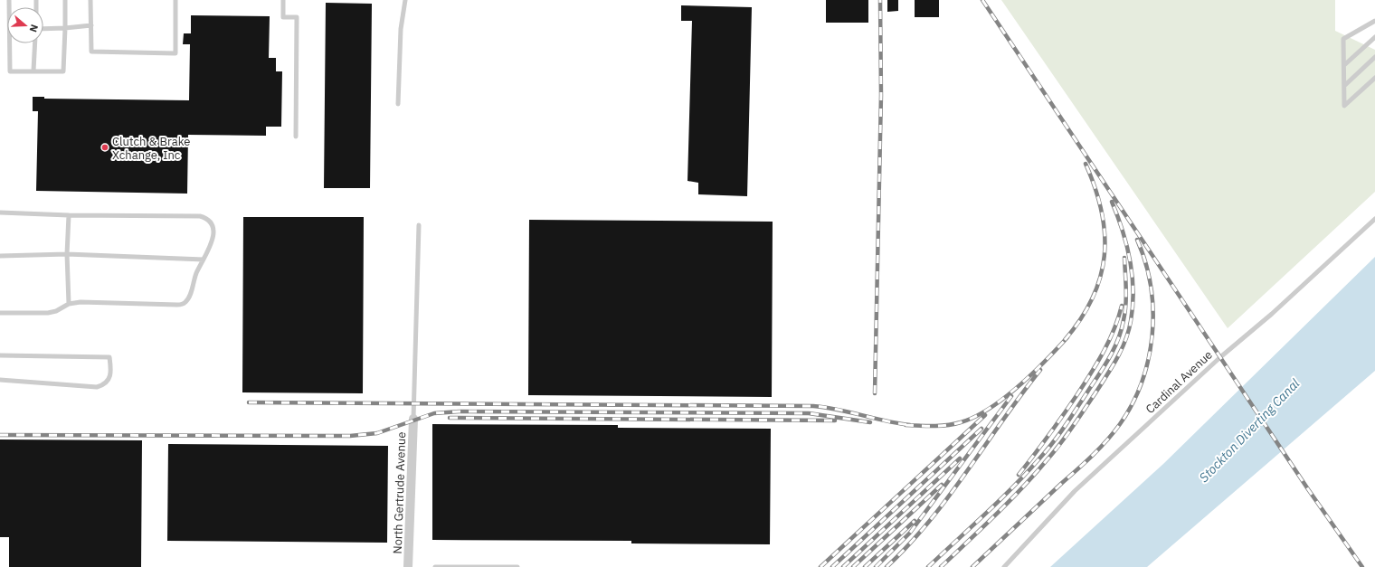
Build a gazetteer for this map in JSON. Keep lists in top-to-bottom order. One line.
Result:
{"streets":{"street":["North Gertrude Avenue"],"lane":["Cardinal Avenue"]},"water":["Stockton Diverting Canal"],"places":["Clutch & Brake Xchange, Inc"],"north":"right"}
